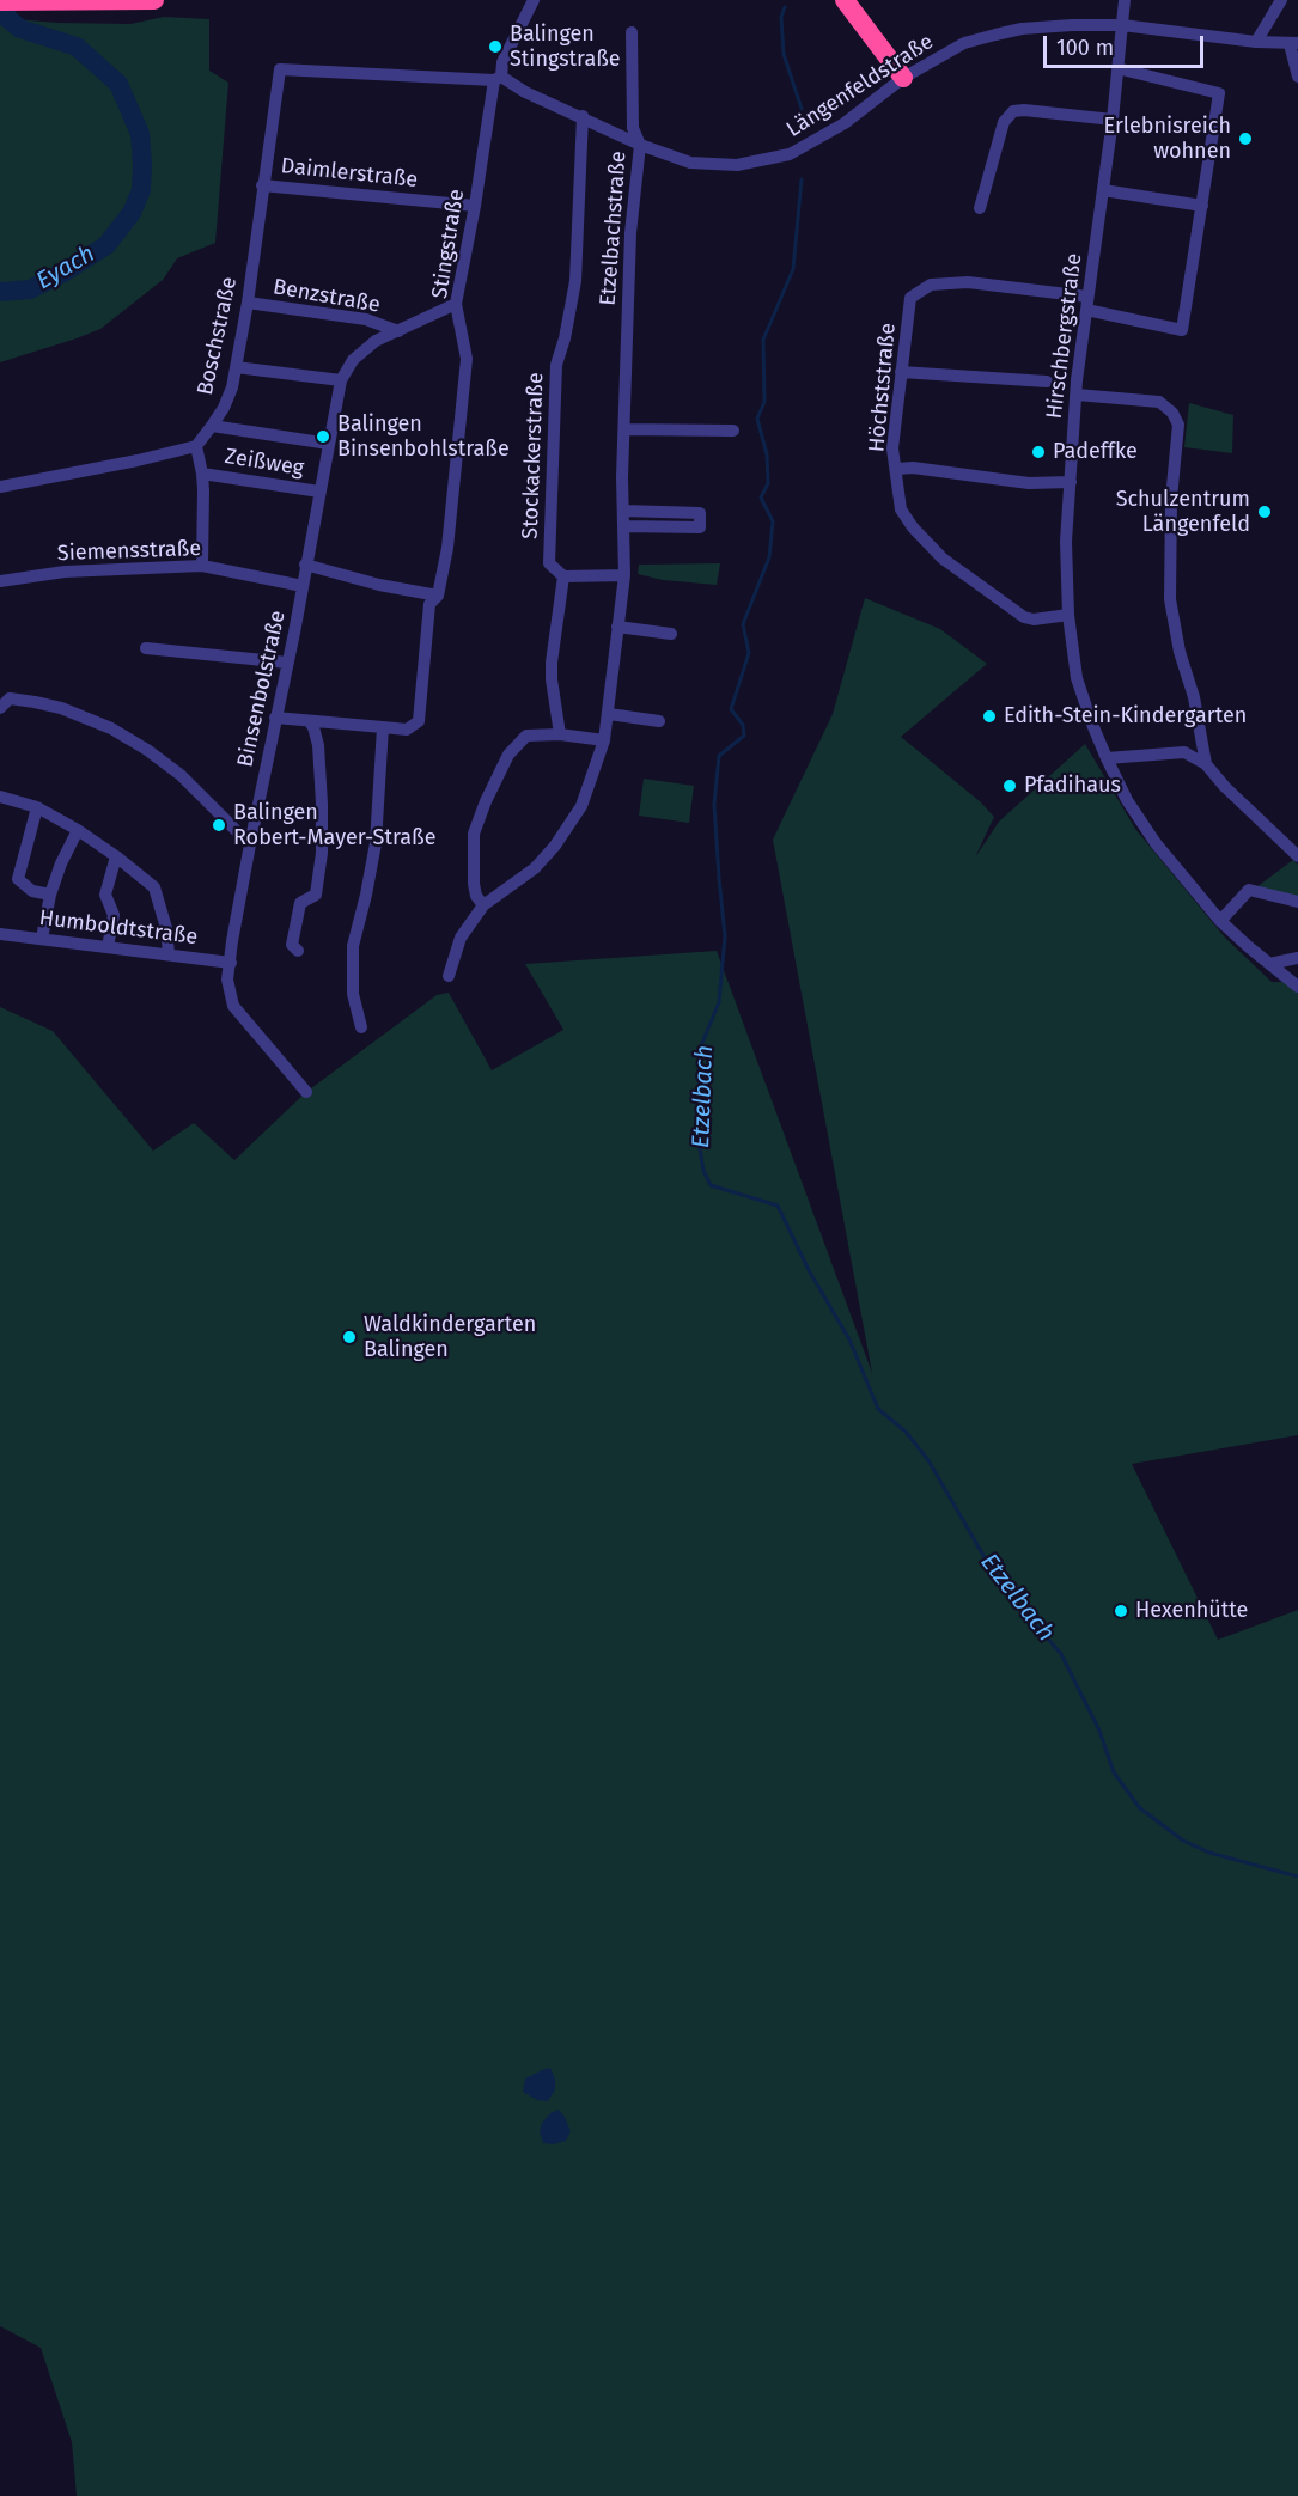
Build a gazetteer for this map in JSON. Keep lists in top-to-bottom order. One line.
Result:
{"streets":{"street":["Längenfeldstraße","Daimlerstraße","Etzelbachstraße","Stingstraße","Benzstraße","Boschstraße","Hirschbergstraße","Höchststraße","Stockackerstraße","Zeißweg","Siemensstraße","Binsenbolstraße","Humboldtstraße"]},"crossings":[["Längenfeldstraße","Etzelbachstraße"],["Längenfeldstraße","Stingstraße"],["Längenfeldstraße","Boschstraße"],["Längenfeldstraße","Hirschbergstraße"],["Längenfeldstraße","Stockackerstraße"],["Daimlerstraße","Stingstraße"],["Daimlerstraße","Boschstraße"],["Stingstraße","Boschstraße"],["Stingstraße","Binsenbolstraße"],["Benzstraße","Boschstraße"],["Benzstraße","Binsenbolstraße"],["Boschstraße","Zeißweg"],["Hirschbergstraße","Höchststraße"],["Zeißweg","Siemensstraße"],["Zeißweg","Binsenbolstraße"],["Siemensstraße","Binsenbolstraße"],["Binsenbolstraße","Humboldtstraße"]],"water":["Eyach","Etzelbach"],"places":["Balingen Stingstraße","Erlebnisreich wohnen","Balingen Binsenbohlstraße","Padeffke","Schulzentrum Längenfeld","Edith-Stein-Kindergarten","Pfadihaus","Balingen Robert-Mayer-Straße","Waldkindergarten Balingen","Hexenhütte"],"scale_bar":"100 m"}
